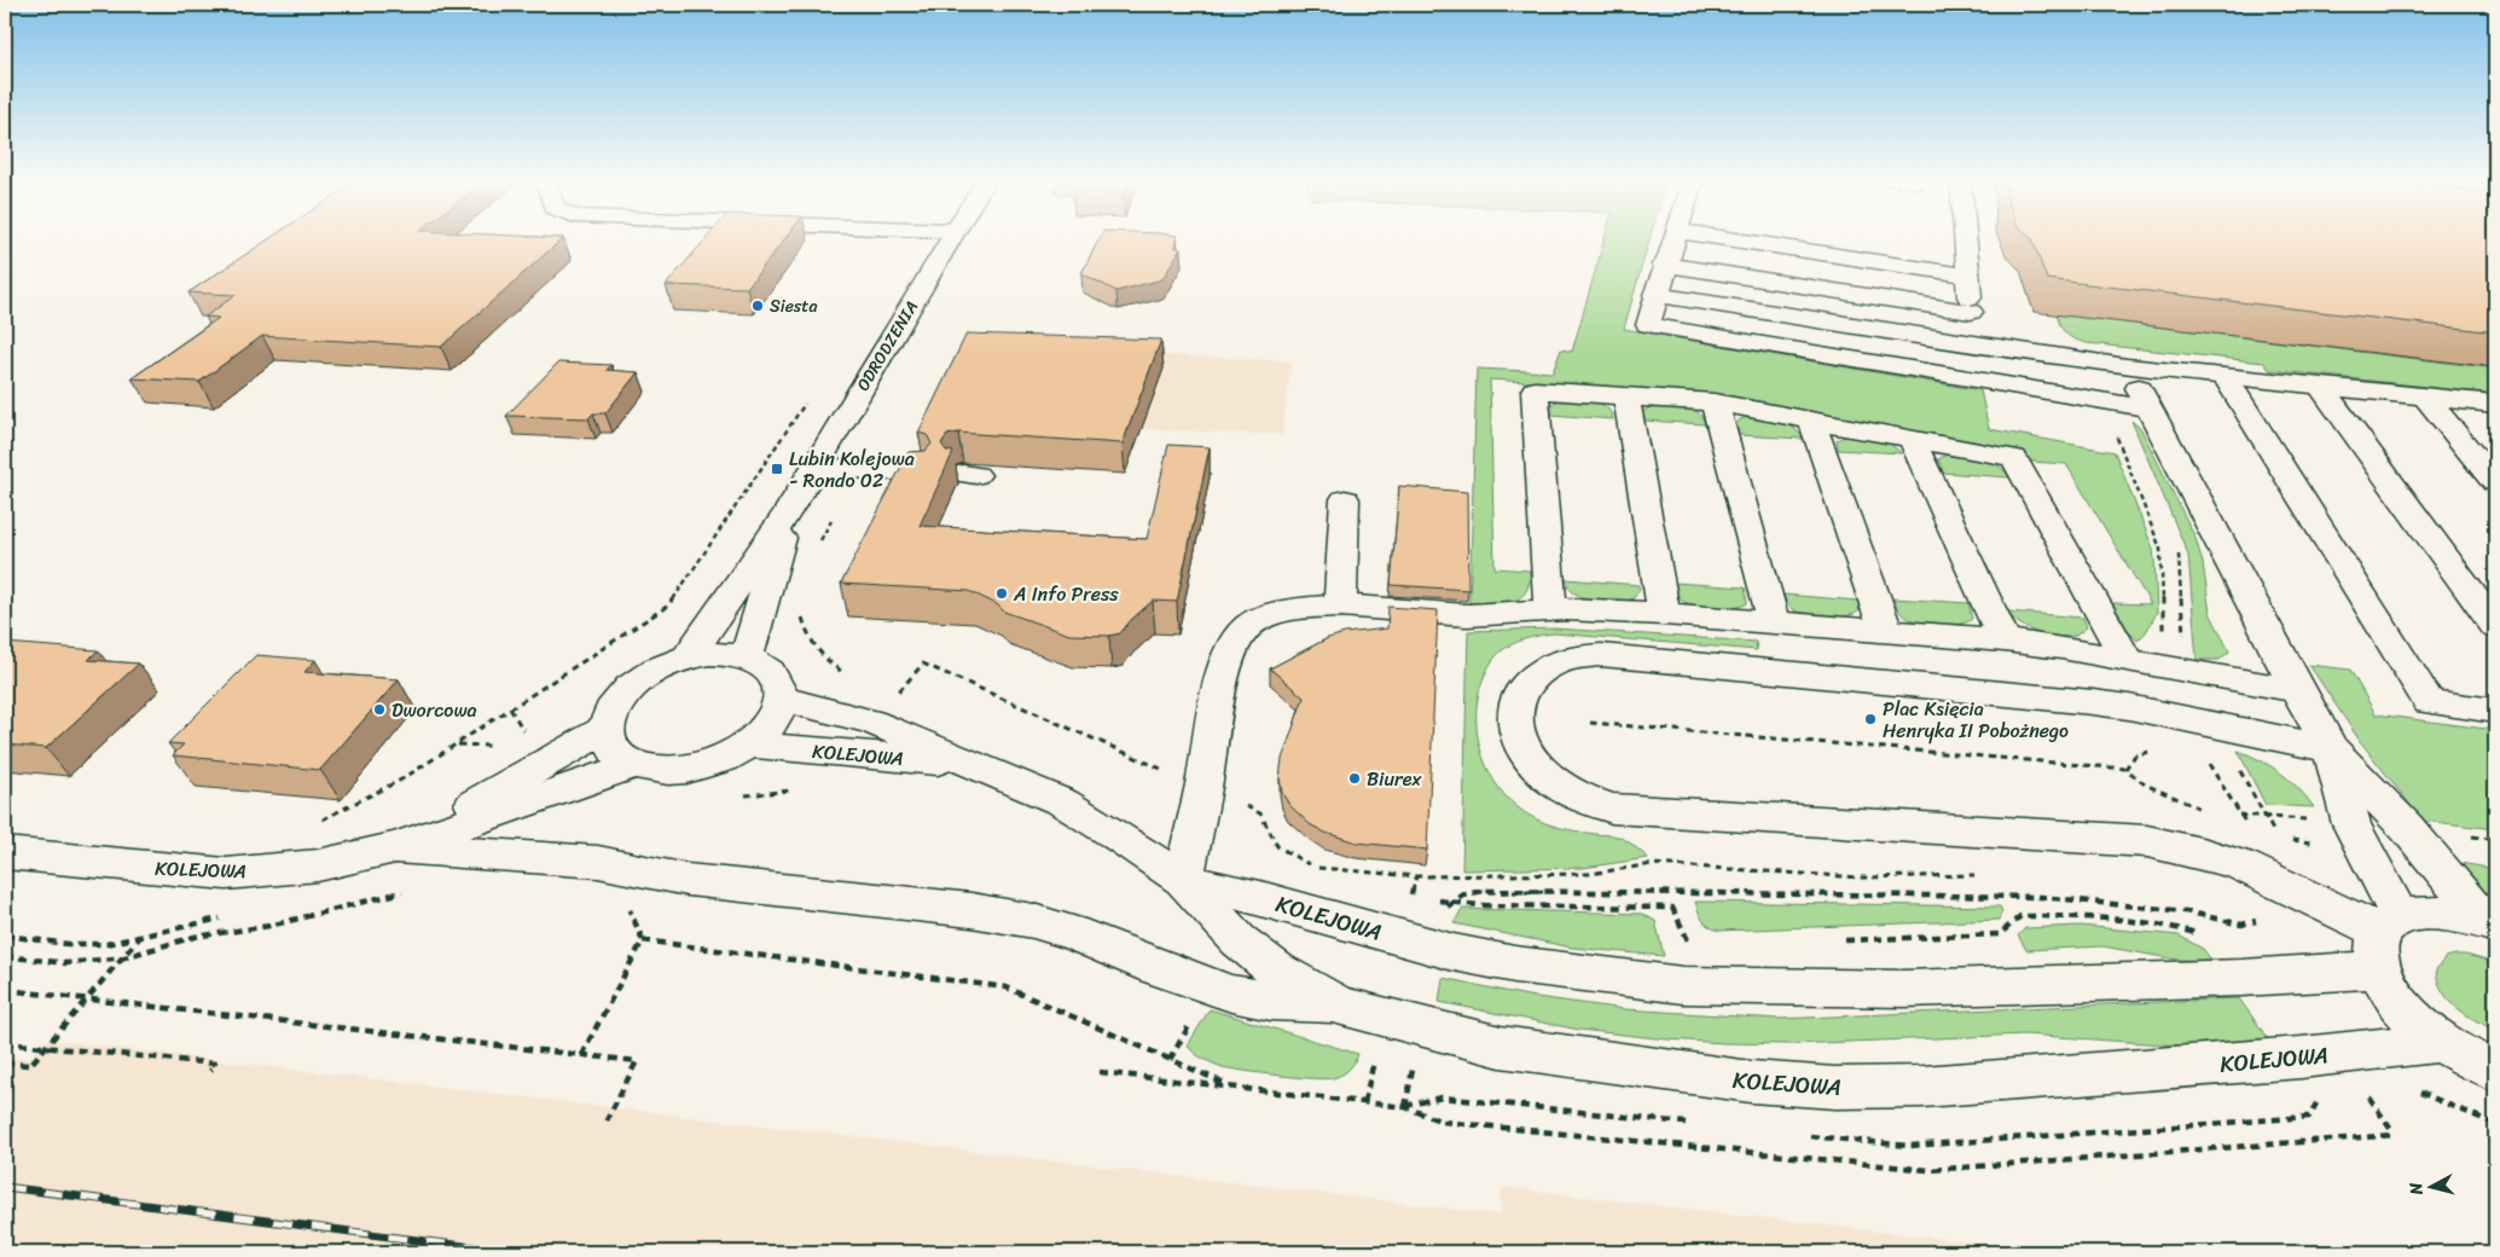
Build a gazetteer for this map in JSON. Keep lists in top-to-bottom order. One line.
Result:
{"streets":{"street":["ODRODZENIA","KOLEJOWA"]},"crossings":[["ODRODZENIA","KOLEJOWA"]],"places":{"other":["Siesta","A Info Press","Dworcowa","Plac Księcia Henryka II Pobożnego","Biurex"],"transit":["Lubin Kolejowa - Rondo 02"]},"north":"left"}
